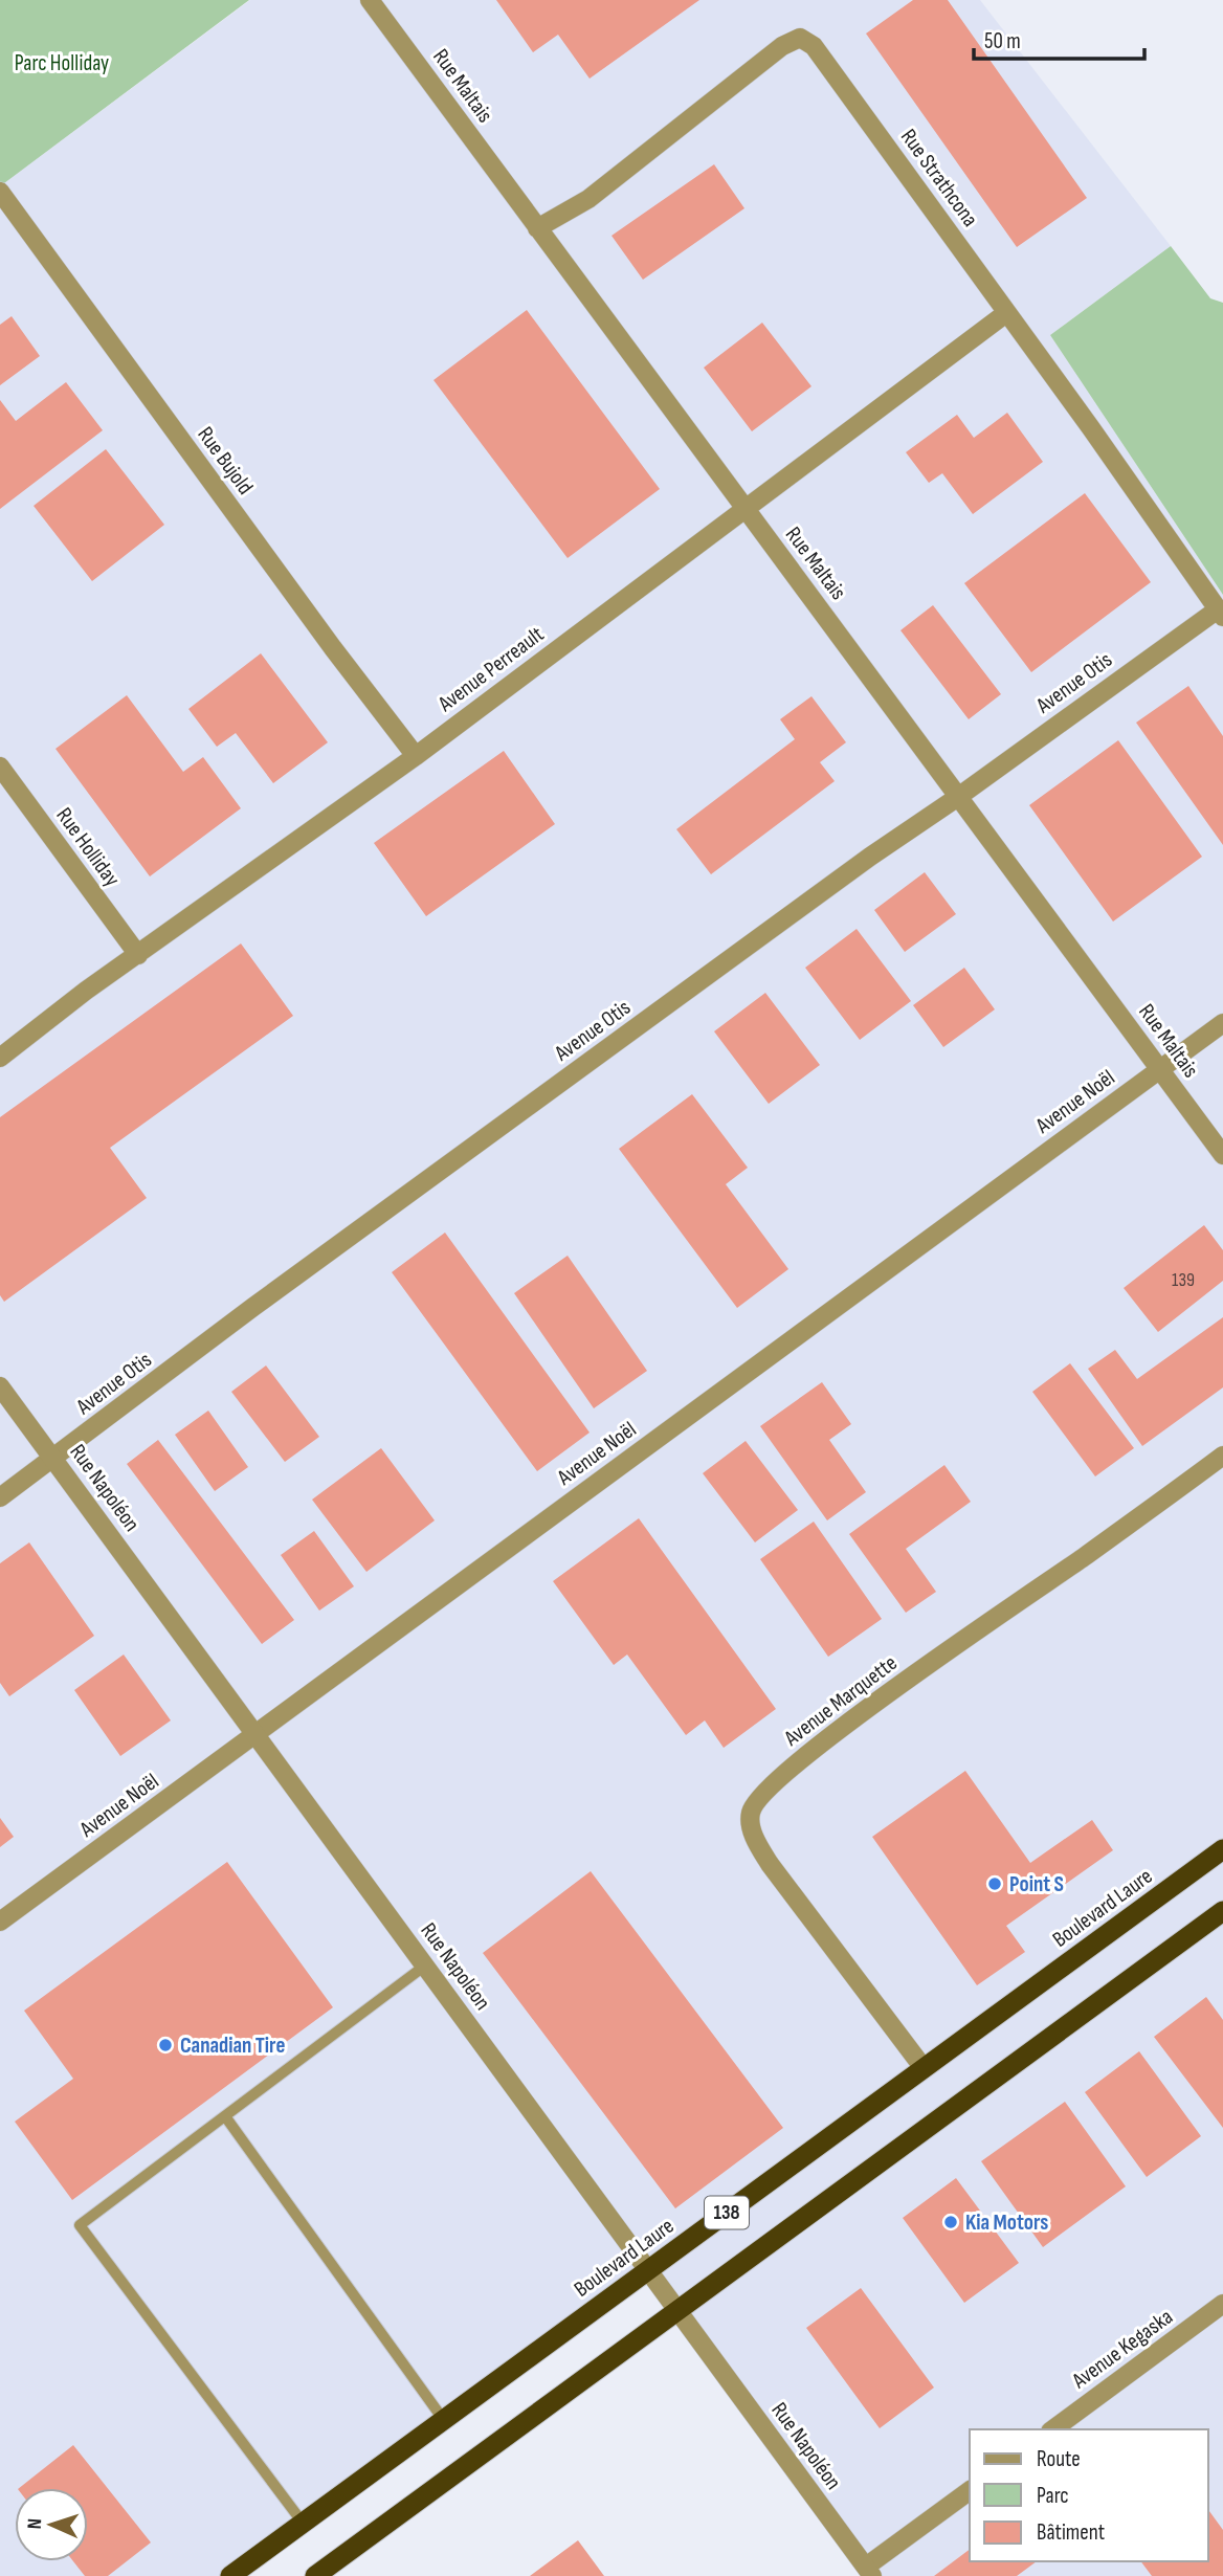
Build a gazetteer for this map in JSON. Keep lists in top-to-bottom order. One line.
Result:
{"streets":{"highway":["Boulevard Laure","138"],"street":["Rue Maltais","Rue Strathcona","Rue Bujold","Avenue Perreault","Avenue Otis","Rue Holliday","Avenue Noël","Rue Napoléon","Avenue Marquette","Avenue Kegaska"]},"crossings":[["Rue Maltais","Rue Strathcona"],["Rue Maltais","Avenue Perreault"],["Rue Maltais","Avenue Otis"],["Rue Maltais","Avenue Noël"],["Rue Strathcona","Avenue Perreault"],["Rue Strathcona","Avenue Otis"],["Rue Bujold","Avenue Perreault"],["Avenue Perreault","Rue Holliday"],["Avenue Otis","Rue Napoléon"],["Avenue Noël","Rue Napoléon"],["Rue Napoléon","Boulevard Laure"],["Rue Napoléon","138"],["Avenue Marquette","Boulevard Laure"]],"parks":["Parc Holliday"],"places":["Point S","Canadian Tire","Kia Motors"],"house_numbers":["139"],"legend":["Route","Parc","Bâtiment"],"scale_bar":"50 m","north":"left"}
